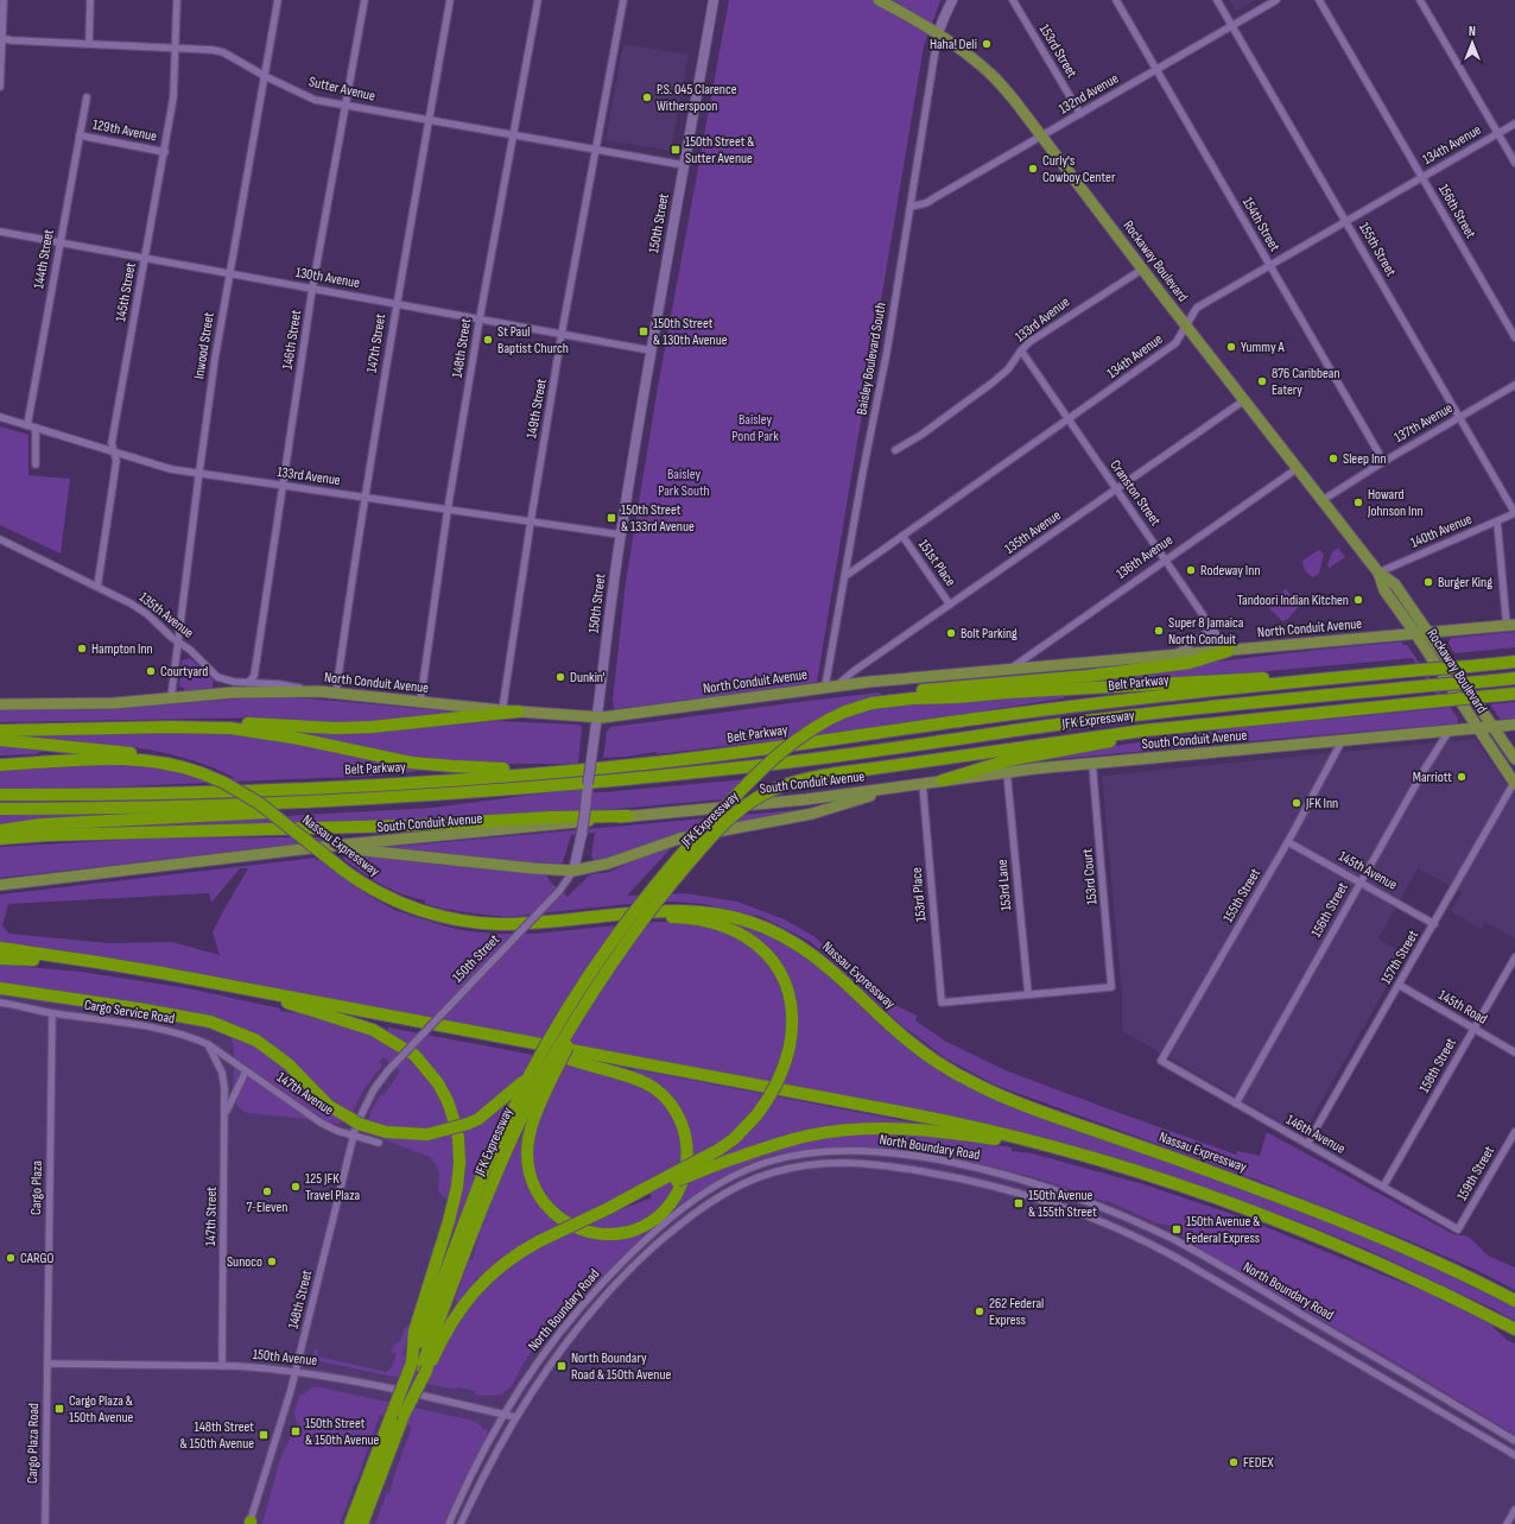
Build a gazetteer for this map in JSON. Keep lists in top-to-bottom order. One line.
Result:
{"streets":{"highway":["Belt Parkway","JFK Expressway","Nassau Expressway"],"main road":["150th Street","Rockaway Boulevard","North Conduit Avenue","South Conduit Avenue"],"street":["153rd Street","Sutter Avenue","132nd Avenue","129th Avenue","134th Avenue","156th Street","154th Street","155th Street","144th Street","130th Avenue","145th Street","133rd Avenue","146th Street","147th Street","Inwood Street","148th Street","Baisley Boulevard South","149th Street","137th Avenue","Cranston Street","140th Avenue","135th Avenue","136th Avenue","151st Place","145th Avenue","153rd Court","153rd Lane","153rd Place","157th Street","145th Road","Cargo Service Road","158th Street","147th Avenue","146th Avenue","North Boundary Road","159th Street","Cargo Plaza","150th Avenue","Cargo Plaza Road"]},"crossings":[["153rd Street","132nd Avenue"],["Sutter Avenue","150th Street"],["Sutter Avenue","145th Street"],["Sutter Avenue","146th Street"],["Sutter Avenue","147th Street"],["Sutter Avenue","Inwood Street"],["Sutter Avenue","148th Street"],["Sutter Avenue","149th Street"],["132nd Avenue","154th Street"],["132nd Avenue","155th Street"],["132nd Avenue","Rockaway Boulevard"],["132nd Avenue","Baisley Boulevard South"],["129th Avenue","144th Street"],["129th Avenue","145th Street"],["134th Avenue","156th Street"],["134th Avenue","154th Street"],["134th Avenue","155th Street"],["134th Avenue","Rockaway Boulevard"],["134th Avenue","Baisley Boulevard South"],["134th Avenue","Cranston Street"],["134th Avenue","151st Place"],["156th Street","South Conduit Avenue"],["156th Street","145th Avenue"],["156th Street","146th Avenue"],["150th Street","130th Avenue"],["150th Street","133rd Avenue"],["150th Street","148th Street"],["150th Street","North Conduit Avenue"],["150th Street","147th Avenue"],["154th Street","137th Avenue"],["155th Street","137th Avenue"],["155th Street","140th Avenue"],["155th Street","South Conduit Avenue"],["155th Street","145th Avenue"],["155th Street","146th Avenue"],["144th Street","130th Avenue"],["144th Street","133rd Avenue"],["Rockaway Boulevard","133rd Avenue"],["Rockaway Boulevard","Baisley Boulevard South"],["Rockaway Boulevard","137th Avenue"],["Rockaway Boulevard","140th Avenue"],["Rockaway Boulevard","135th Avenue"],["Rockaway Boulevard","136th Avenue"],["Rockaway Boulevard","North Conduit Avenue"],["Rockaway Boulevard","South Conduit Avenue"],["Rockaway Boulevard","157th Street"],["130th Avenue","145th Street"],["130th Avenue","146th Street"],["130th Avenue","147th Street"],["130th Avenue","Inwood Street"],["130th Avenue","148th Street"],["130th Avenue","149th Street"],["145th Street","133rd Avenue"],["145th Street","135th Avenue"],["133rd Avenue","146th Street"],["133rd Avenue","147th Street"],["133rd Avenue","Inwood Street"],["133rd Avenue","148th Street"],["133rd Avenue","149th Street"],["133rd Avenue","Cranston Street"],["146th Street","135th Avenue"],["147th Street","North Conduit Avenue"],["147th Street","Cargo Service Road"],["147th Street","147th Avenue"],["147th Street","150th Avenue"],["Inwood Street","135th Avenue"],["Inwood Street","North Conduit Avenue"],["148th Street","North Conduit Avenue"],["148th Street","147th Avenue"],["148th Street","150th Avenue"],["Baisley Boulevard South","135th Avenue"],["Baisley Boulevard South","North Conduit Avenue"],["149th Street","North Conduit Avenue"],["Cranston Street","135th Avenue"],["Cranston Street","136th Avenue"],["Cranston Street","North Conduit Avenue"],["135th Avenue","151st Place"],["135th Avenue","North Conduit Avenue"],["136th Avenue","North Conduit Avenue"],["South Conduit Avenue","153rd Court"],["South Conduit Avenue","153rd Lane"],["South Conduit Avenue","153rd Place"],["145th Avenue","157th Street"],["153rd Court","153rd Lane"],["153rd Court","153rd Place"],["153rd Lane","153rd Place"],["157th Street","145th Road"],["157th Street","146th Avenue"],["145th Road","158th Street"],["Cargo Service Road","147th Avenue"],["Cargo Service Road","Cargo Plaza"],["158th Street","146th Avenue"],["146th Avenue","159th Street"],["North Boundary Road","150th Avenue"],["Cargo Plaza","150th Avenue"],["Cargo Plaza","Cargo Plaza Road"],["150th Avenue","Cargo Plaza Road"]],"parks":["Baisley Pond Park","Baisley Park South"],"places":{"other":["Haha! Deli","P.S. 045 Clarence Witherspoon","Curly's Cowboy Center","St Paul Baptist Church","Yummy A","876 Caribbean Eatery","Sleep Inn","Howard Johnson Inn","Rodeway Inn","Burger King","Tandoori Indian Kitchen","Super 8 Jamaica North Conduit","Bolt Parking","Hampton Inn","Courtyard","Dunkin'","Marriott","JFK Inn","125 JFK Travel Plaza","7-Eleven","CARGO","Sunoco","262 Federal Express","FEDEX"],"transit":["150th Street & Sutter Avenue","150th Street & 130th Avenue","150th Street & 133rd Avenue","150th Avenue & 155th Street","150th Avenue & Federal Express","North Boundary Road & 150th Avenue","Cargo Plaza & 150th Avenue","150th Street & 150th Avenue","148th Street & 150th Avenue"]},"north":"top"}
